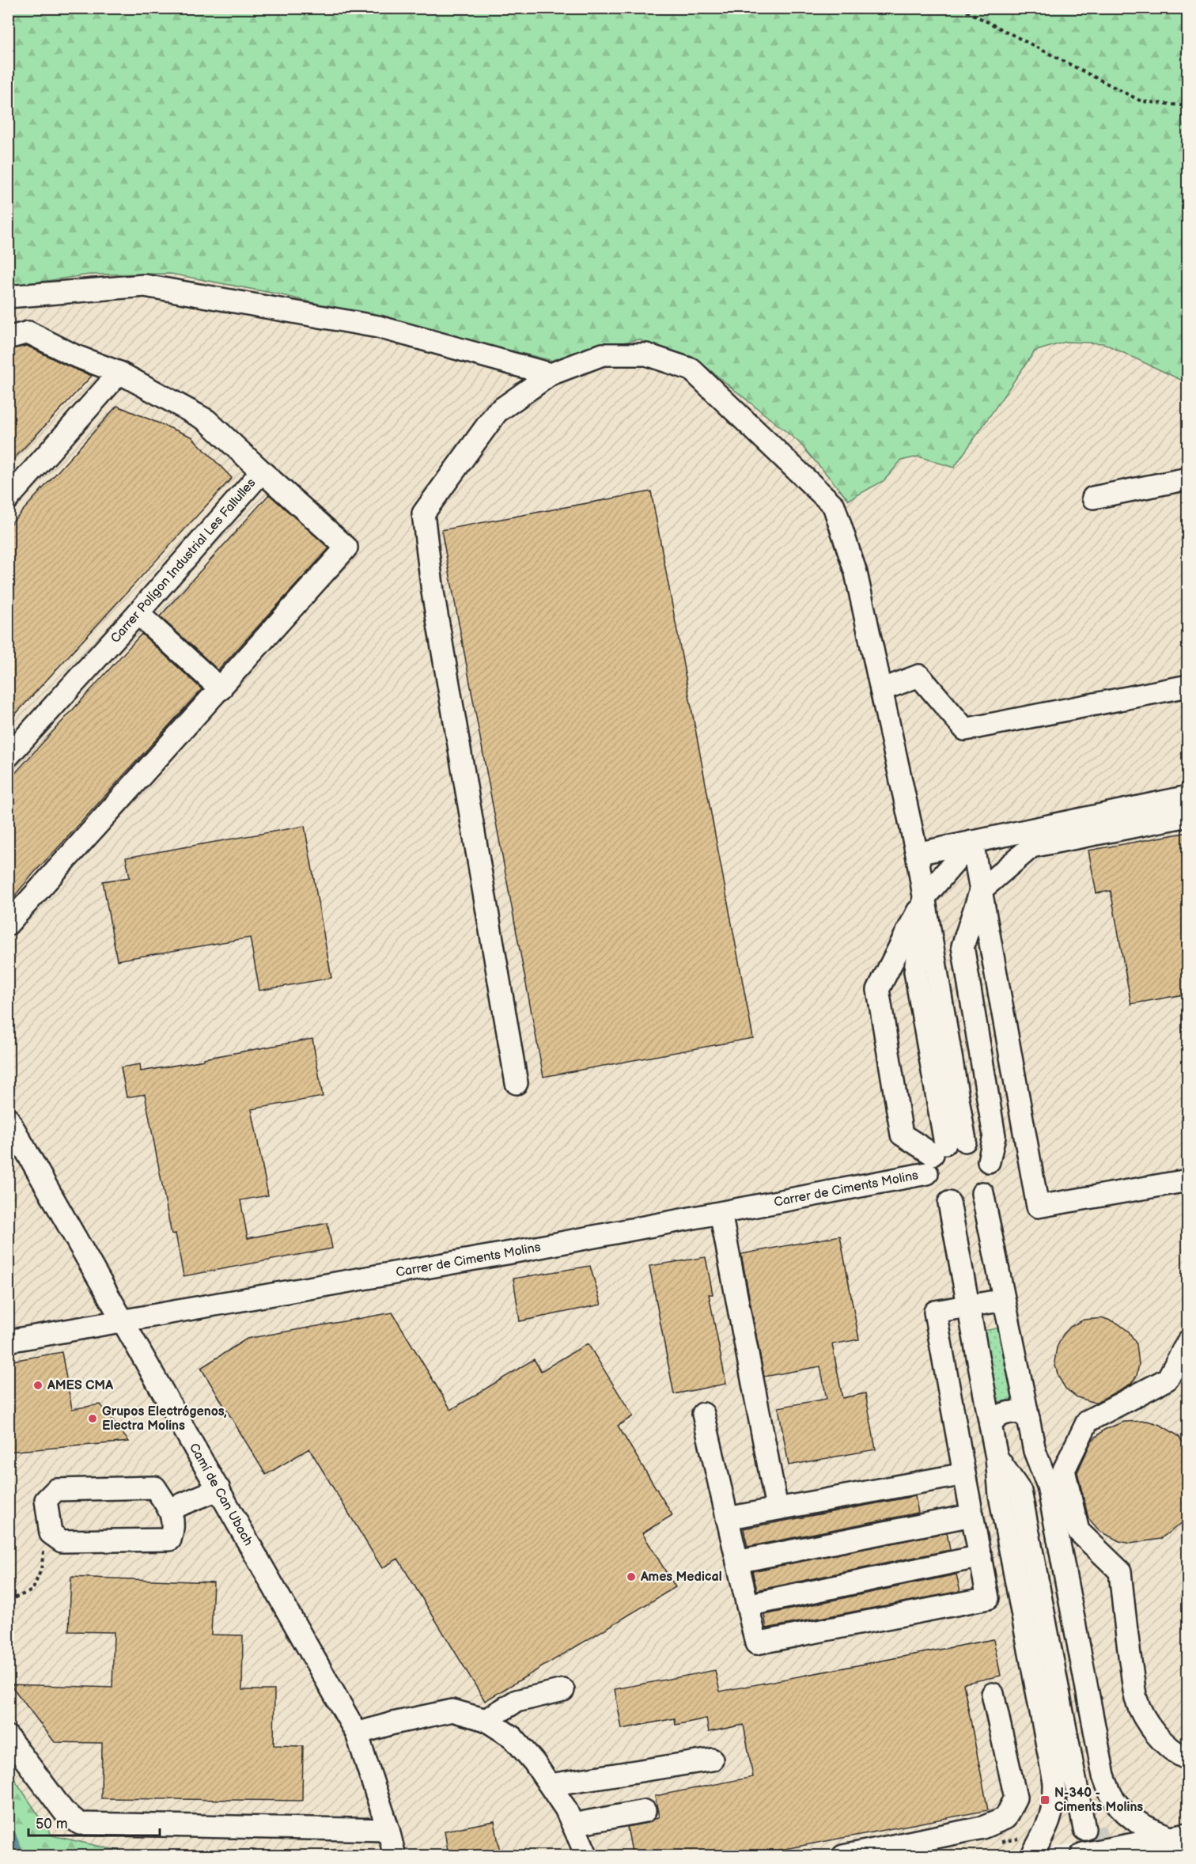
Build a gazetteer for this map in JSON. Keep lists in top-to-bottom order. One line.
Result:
{"streets":{"street":["Carrer Polígon Industrial Les Fallulles","Carrer de Ciments Molins","Camí de Can Ubach"]},"crossings":[["Carrer de Ciments Molins","Camí de Can Ubach"]],"places":{"other":["AMES CMA","Grupos Electrógenos, Electra Molins","Ames Medical"],"transit":["N-340 - Ciments Molins"]},"scale_bar":"50 m"}
